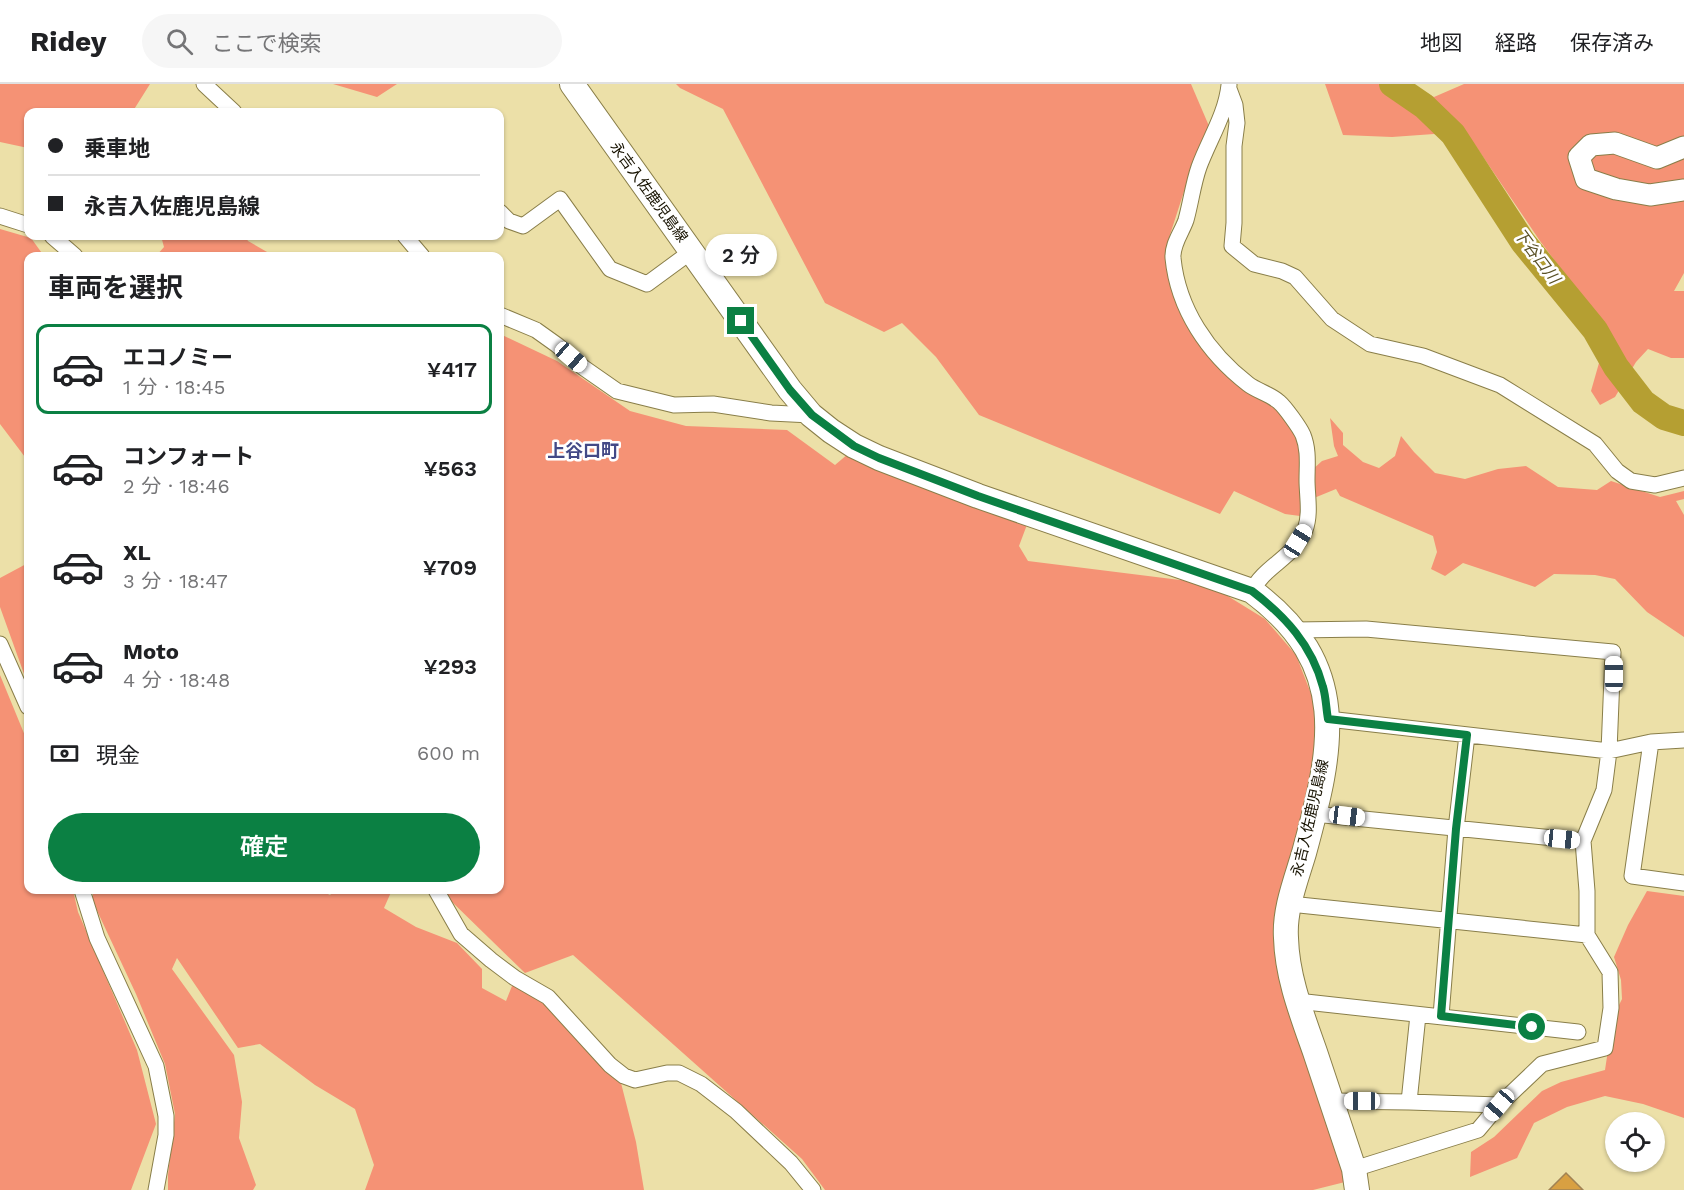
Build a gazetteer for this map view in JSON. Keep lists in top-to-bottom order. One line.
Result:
{"streets":{"main road":["永吉入佐鹿児島線"]},"districts":["上谷口町"],"water":["下谷口川"],"page":{"header":"Ridey","search":"ここで検索","nav":["地図","経路","保存済み"],"banner":["乗車地","永吉入佐鹿児島線"],"bubble":"2 分","heading":"車両を選択","list":[{"name":"エコノミー","note":"1 分 · 18:45","value":"¥417"},{"name":"コンフォート","note":"2 分 · 18:46","value":"¥563"},{"name":"XL","note":"3 分 · 18:47","value":"¥709"},{"name":"Moto","note":"4 分 · 18:48","value":"¥293"}],"pay":["現金","600 m"],"buttons":"確定"}}
